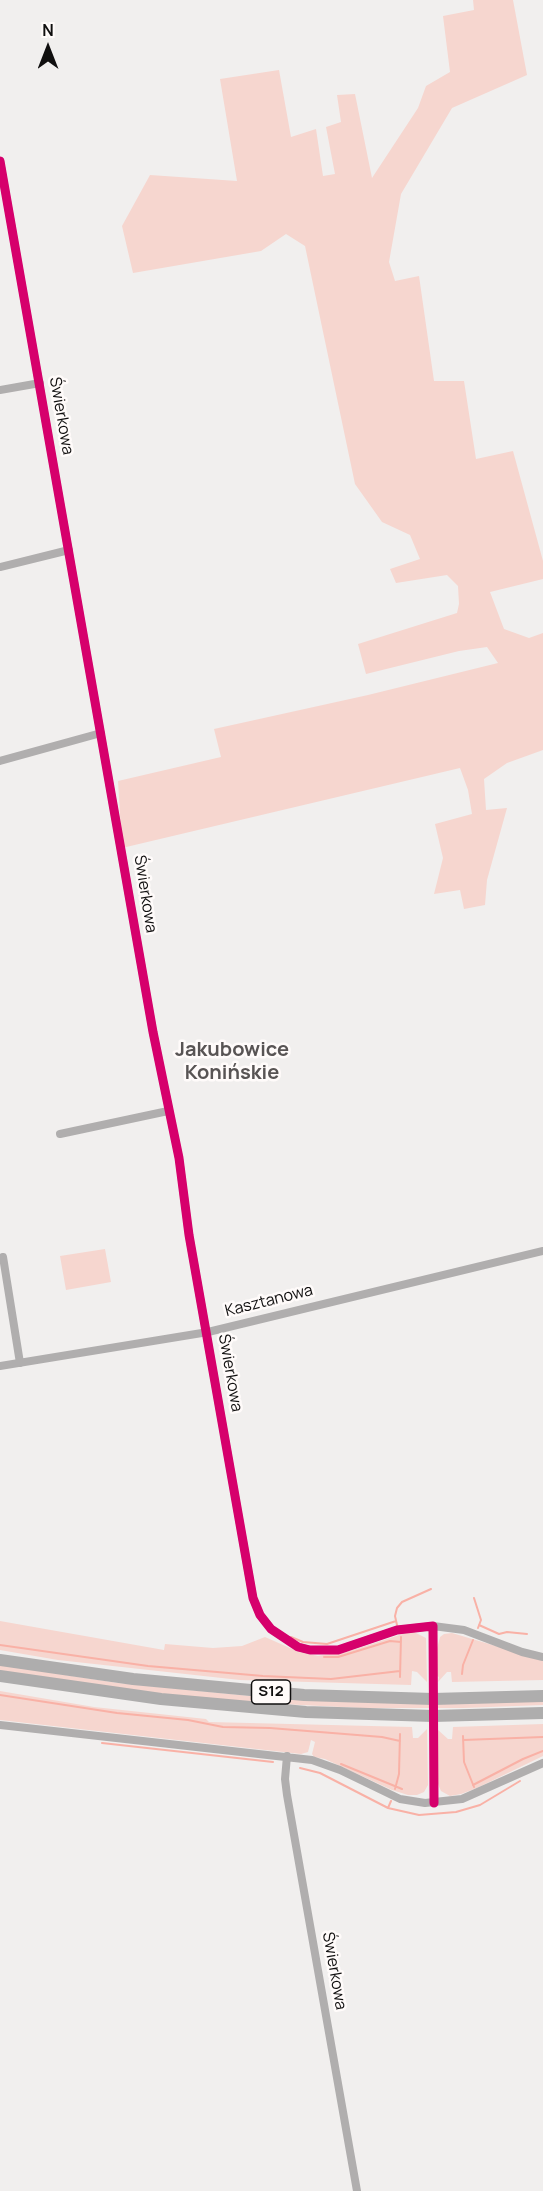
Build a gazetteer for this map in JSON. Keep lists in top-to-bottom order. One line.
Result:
{"streets":{"highway":["S12"],"street":["Świerkowa","Kasztanowa"]},"crossings":[["Świerkowa","Kasztanowa"]],"districts":["Jakubowice Konińskie"],"north":"top"}
